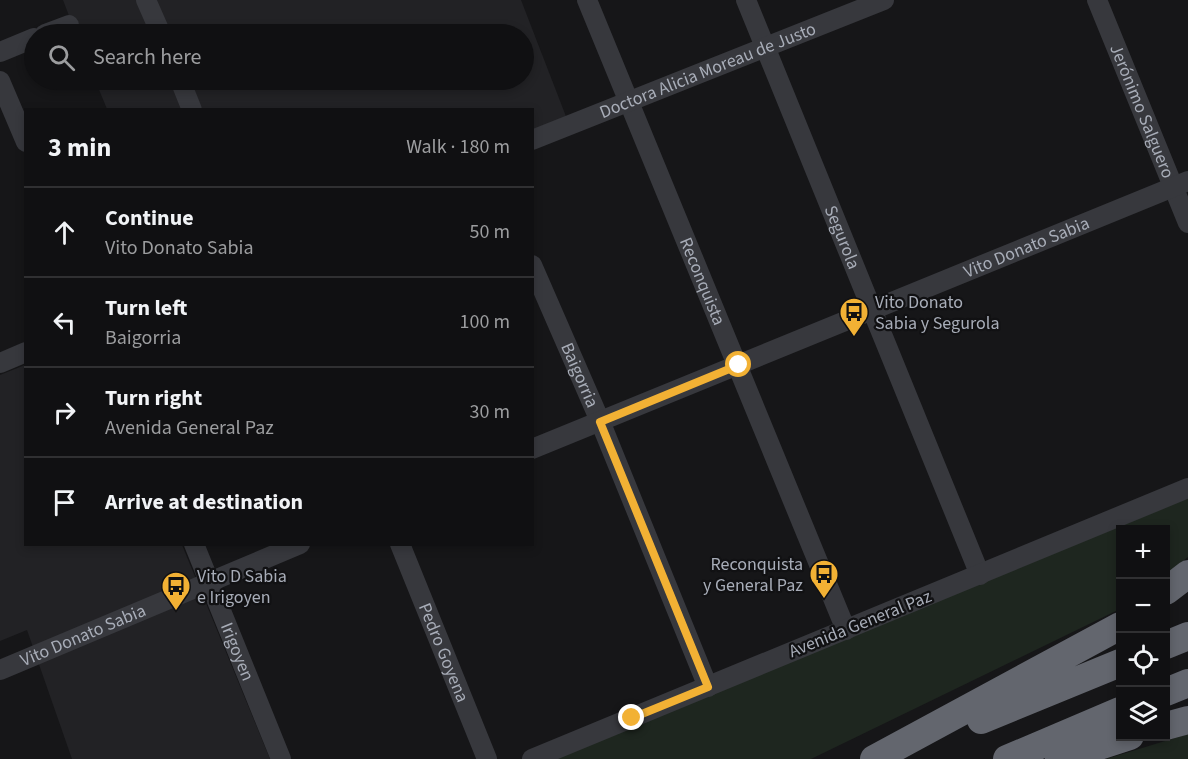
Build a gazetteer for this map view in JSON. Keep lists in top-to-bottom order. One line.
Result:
{"streets":{"street":["Doctora Alicia Moreau de Justo","Jerónimo Salguero","Segurola","Vito Donato Sabia","Reconquista","Baigorria","Avenida General Paz","Irigoyen","Pedro Goyena"]},"crossings":[["Doctora Alicia Moreau de Justo","Segurola"],["Doctora Alicia Moreau de Justo","Reconquista"],["Jerónimo Salguero","Vito Donato Sabia"],["Segurola","Vito Donato Sabia"],["Segurola","Avenida General Paz"],["Vito Donato Sabia","Reconquista"],["Vito Donato Sabia","Baigorria"],["Vito Donato Sabia","Irigoyen"],["Reconquista","Avenida General Paz"],["Baigorria","Avenida General Paz"]],"places":{"bus stop":["Vito Donato Sabia y Segurola","Reconquista y General Paz","Vito D Sabia e Irigoyen"]},"page":{"search":"Search here","heading":["3 min","Walk · 180 m"],"list":[["Continue","Vito Donato Sabia","50 m"],["Turn left","Baigorria","100 m"],["Turn right","Avenida General Paz","30 m"],"Arrive at destination"],"map_buttons":["+","−"]}}
